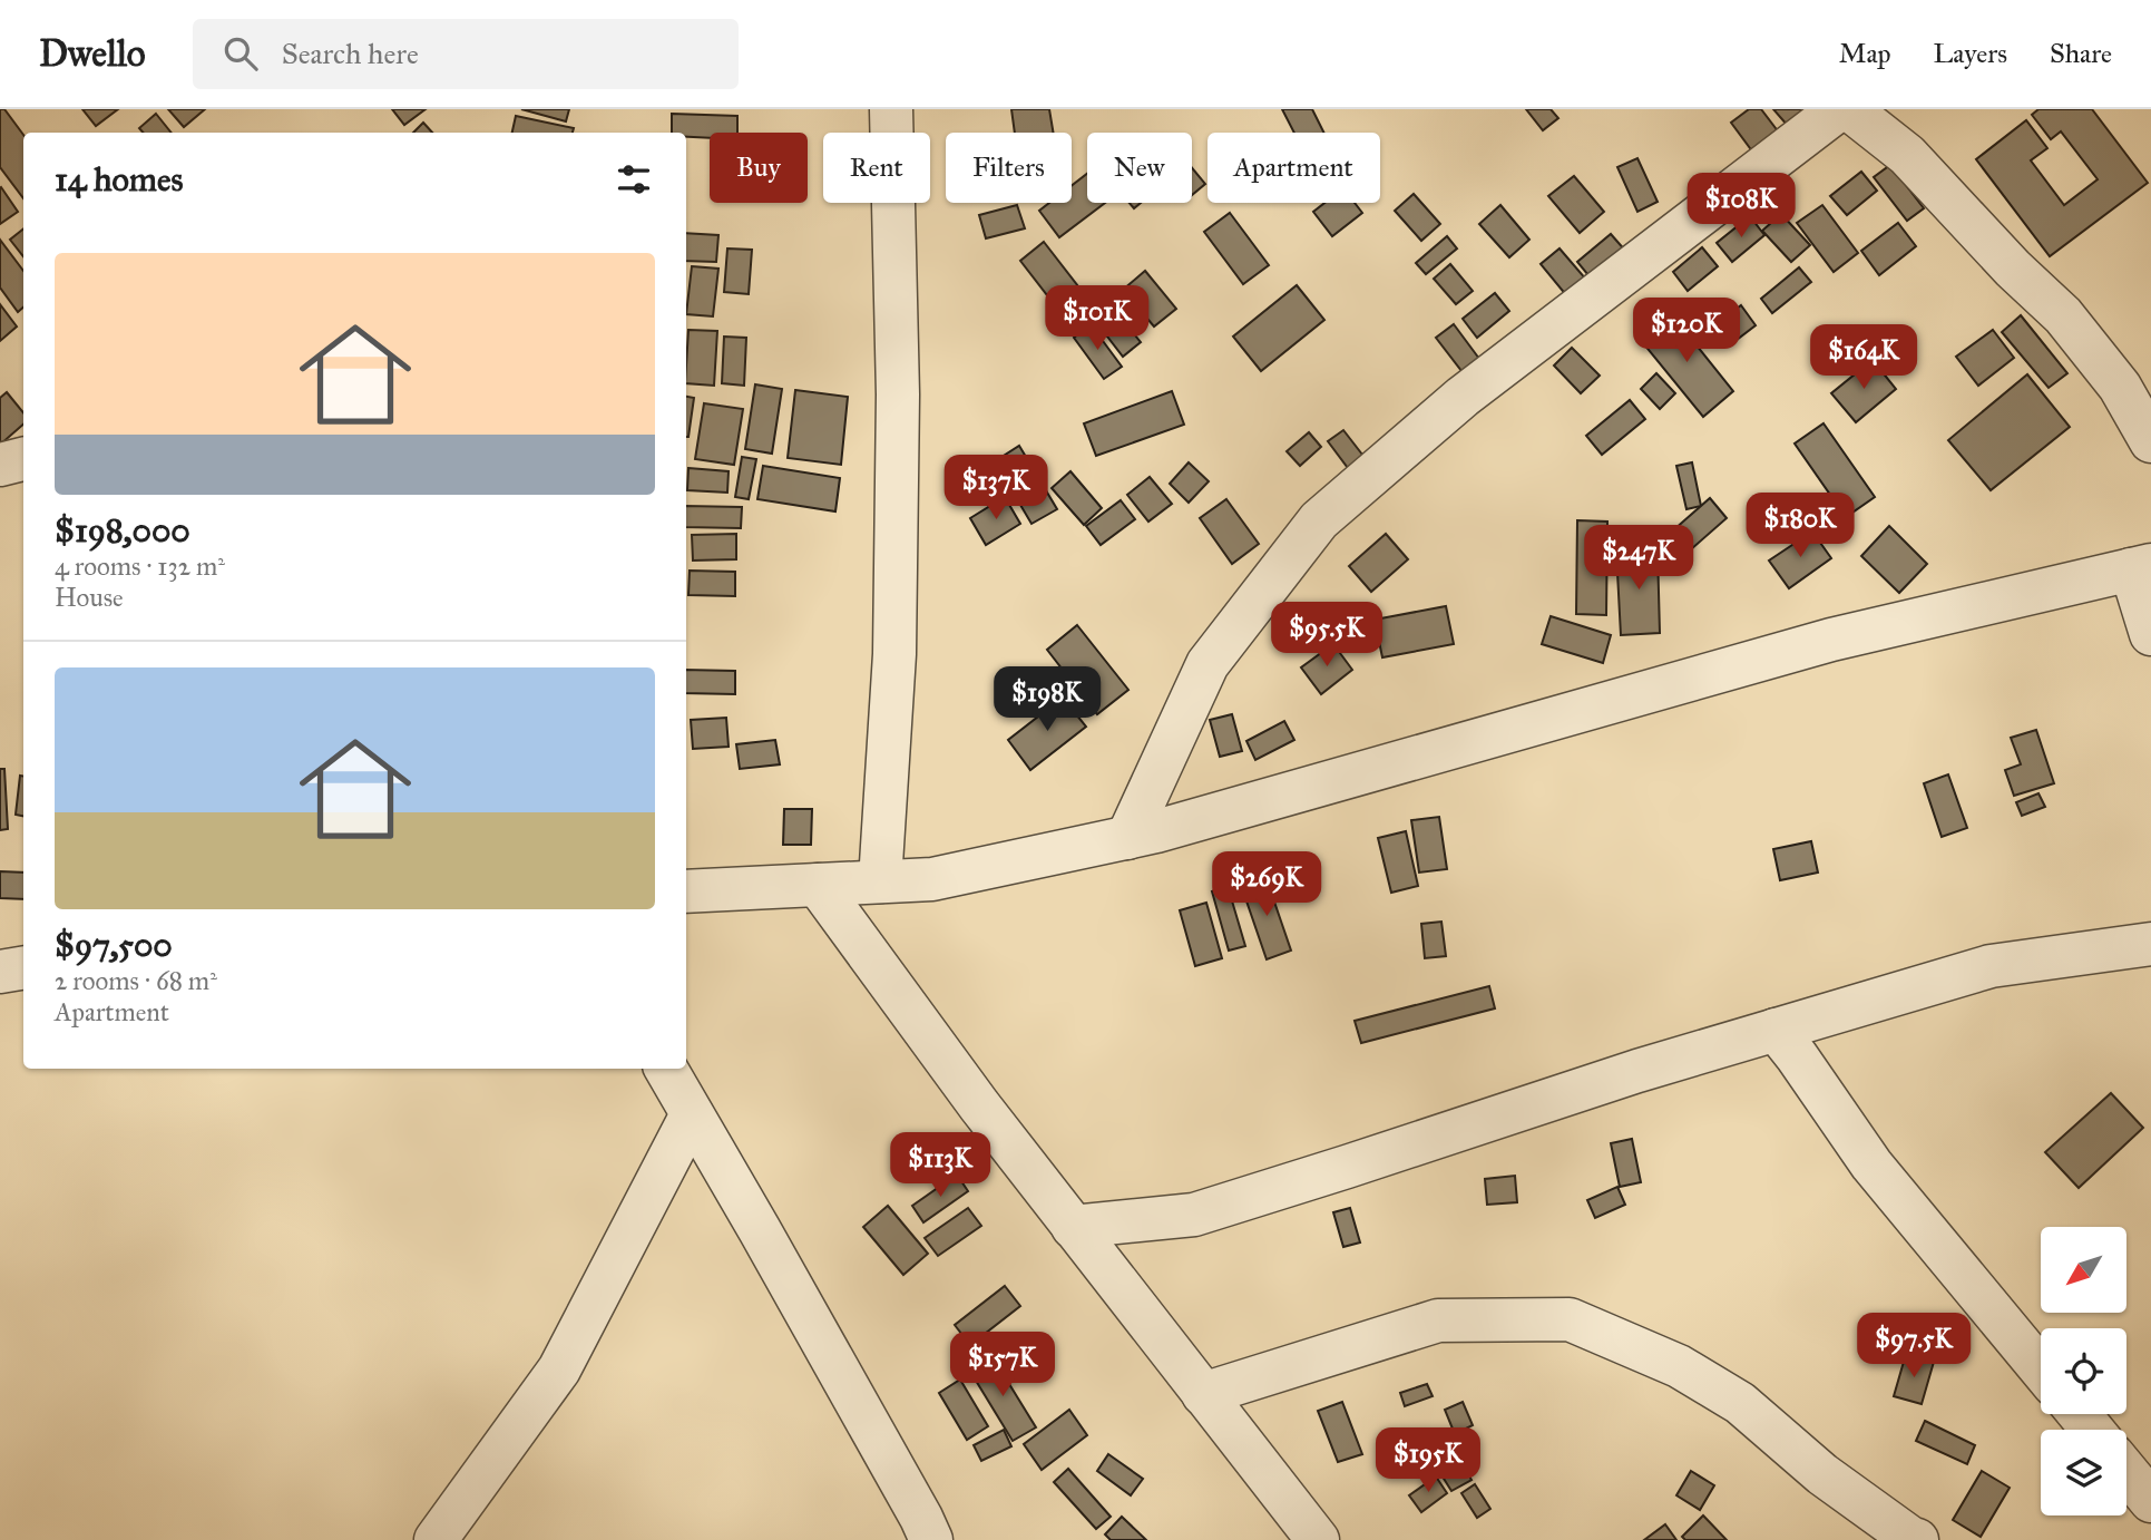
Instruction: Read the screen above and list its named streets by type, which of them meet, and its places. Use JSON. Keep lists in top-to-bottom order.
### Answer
{
  "north": "bottom left",
  "page": {
    "header": "Dwello",
    "search": "Search here",
    "nav": ["Map", "Layers", "Share"],
    "chip": [
      "Buy",
      "Rent",
      "Filters",
      "New",
      "Apartment"
    ],
    "heading": "14 homes",
    "price": [
      "$108K",
      "$101K",
      "$120K",
      "$164K",
      "$137K",
      "$180K",
      "$247K",
      "$95.5K",
      "$198K",
      "$269K",
      "$113K",
      "$97.5K",
      "$157K",
      "$195K"
    ],
    "list": [
      {
        "name": "$198,000",
        "note": "4 rooms · 132 m² · House"
      },
      {
        "name": "$97,500",
        "note": "2 rooms · 68 m² · Apartment"
      }
    ]
  }
}
